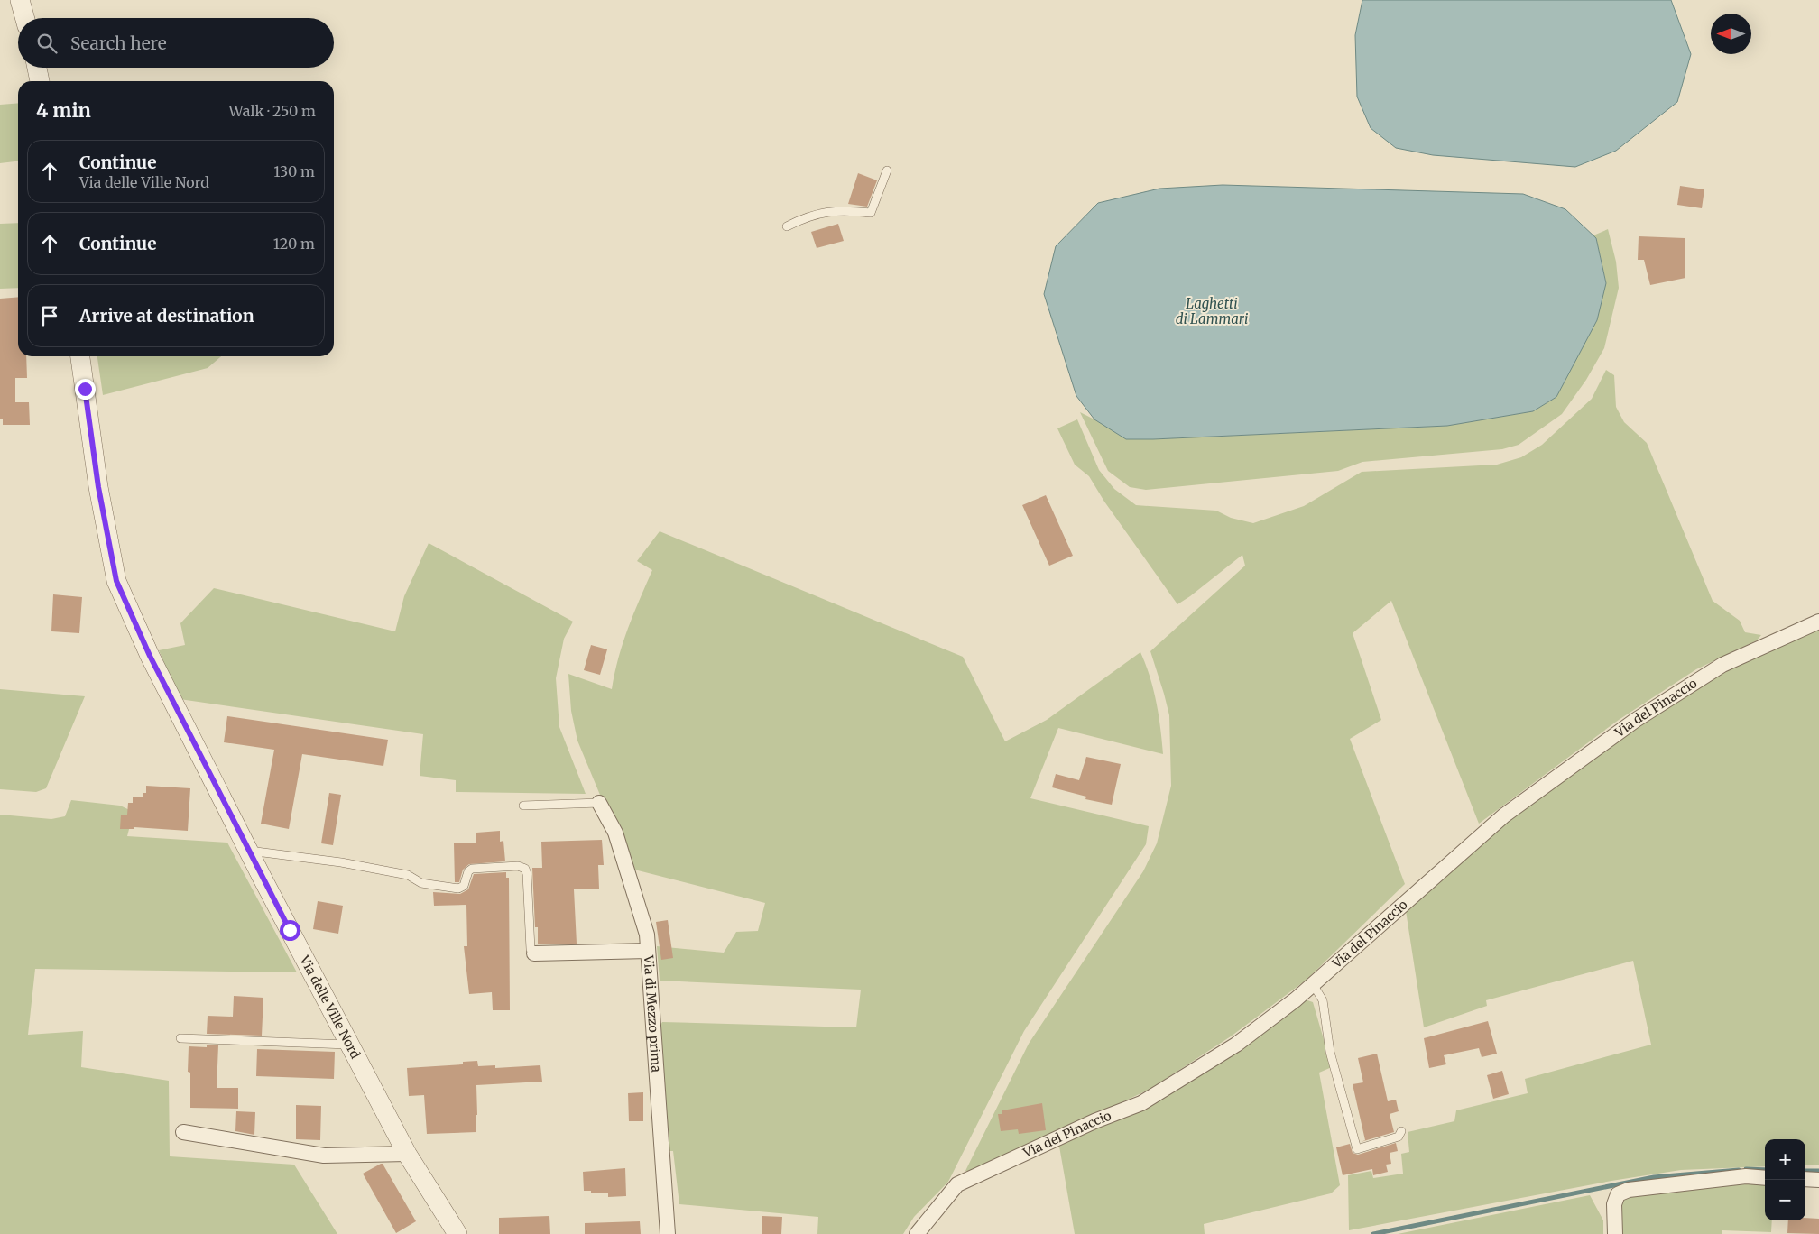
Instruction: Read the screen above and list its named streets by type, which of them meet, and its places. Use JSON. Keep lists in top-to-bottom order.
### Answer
{
  "streets": {
    "street": ["Via del Pinaccio", "Via delle Ville Nord", "Via di Mezzo prima"]
  },
  "water": ["Laghetti di Lammari"],
  "north": "left",
  "page": {
    "search": "Search here",
    "heading": ["4 min", "Walk · 250 m"],
    "list": [
      ["Continue", "Via delle Ville Nord", "130 m"],
      ["Continue", "120 m"],
      "Arrive at destination"
    ],
    "map_buttons": ["+", "−"]
  }
}
